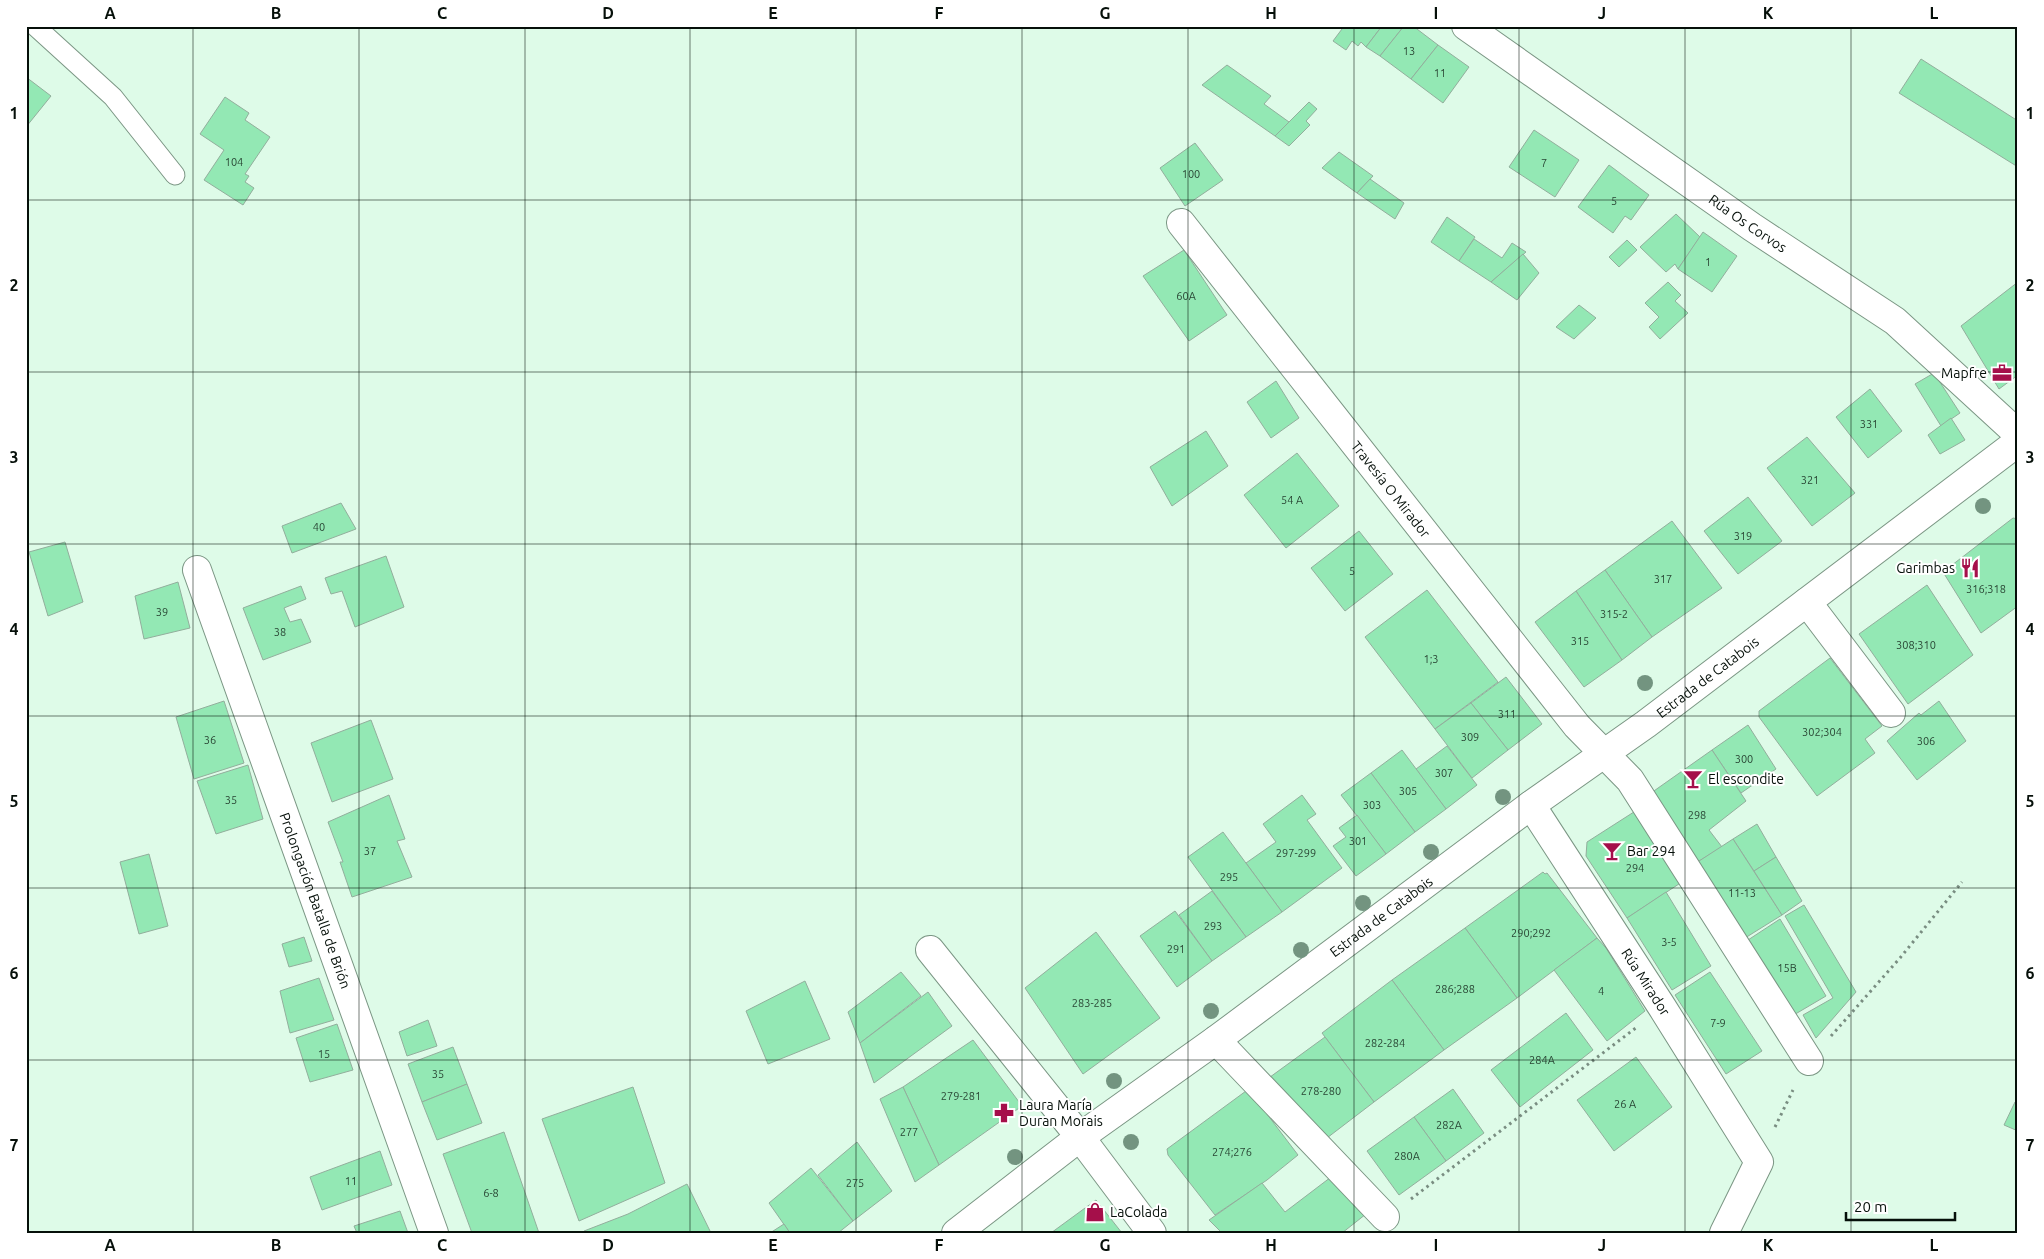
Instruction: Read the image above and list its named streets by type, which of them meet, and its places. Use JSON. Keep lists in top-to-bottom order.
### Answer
{
  "streets": {
    "street": [
      "Rúa Os Corvos",
      "Travesía O Mirador",
      "Estrada de Catabois",
      "Prolongación Batalla de Brión",
      "Rúa Mirador"
    ]
  },
  "crossings": [
    ["Rúa Os Corvos", "Estrada de Catabois"],
    ["Travesía O Mirador", "Estrada de Catabois"],
    ["Estrada de Catabois", "Rúa Mirador"]
  ],
  "places": {
    "office": ["Mapfre"],
    "restaurant": ["Garimbas"],
    "bar": ["El escondite", "Bar 294"],
    "pharmacy": ["Laura María Duran Morais"],
    "shop": ["LaColada"]
  },
  "house_numbers": [
    "13",
    "11",
    "104",
    "7",
    "100",
    "5",
    "1",
    "60A",
    "331",
    "321",
    "54 A",
    "40",
    "319",
    "5",
    "317",
    "316;318",
    "39",
    "315-2",
    "38",
    "315",
    "308;310",
    "1;3",
    "311",
    "302;304",
    "309",
    "36",
    "306",
    "300",
    "307",
    "305",
    "35",
    "303",
    "298",
    "301",
    "37",
    "297-299",
    "294",
    "295",
    "11-13",
    "293",
    "290;292",
    "3-5",
    "291",
    "15B",
    "286;288",
    "4",
    "283-285",
    "7-9",
    "282-284",
    "15",
    "284A",
    "35",
    "278-280",
    "279-281",
    "26 A",
    "282A",
    "277",
    "274;276",
    "280A",
    "11",
    "275",
    "6-8"
  ],
  "scale_bar": "20 m",
  "grid": {
    "columns": [
      "A",
      "B",
      "C",
      "D",
      "E",
      "F",
      "G",
      "H",
      "I",
      "J",
      "K",
      "L"
    ],
    "rows": [
      "1",
      "2",
      "3",
      "4",
      "5",
      "6",
      "7"
    ]
  }
}
